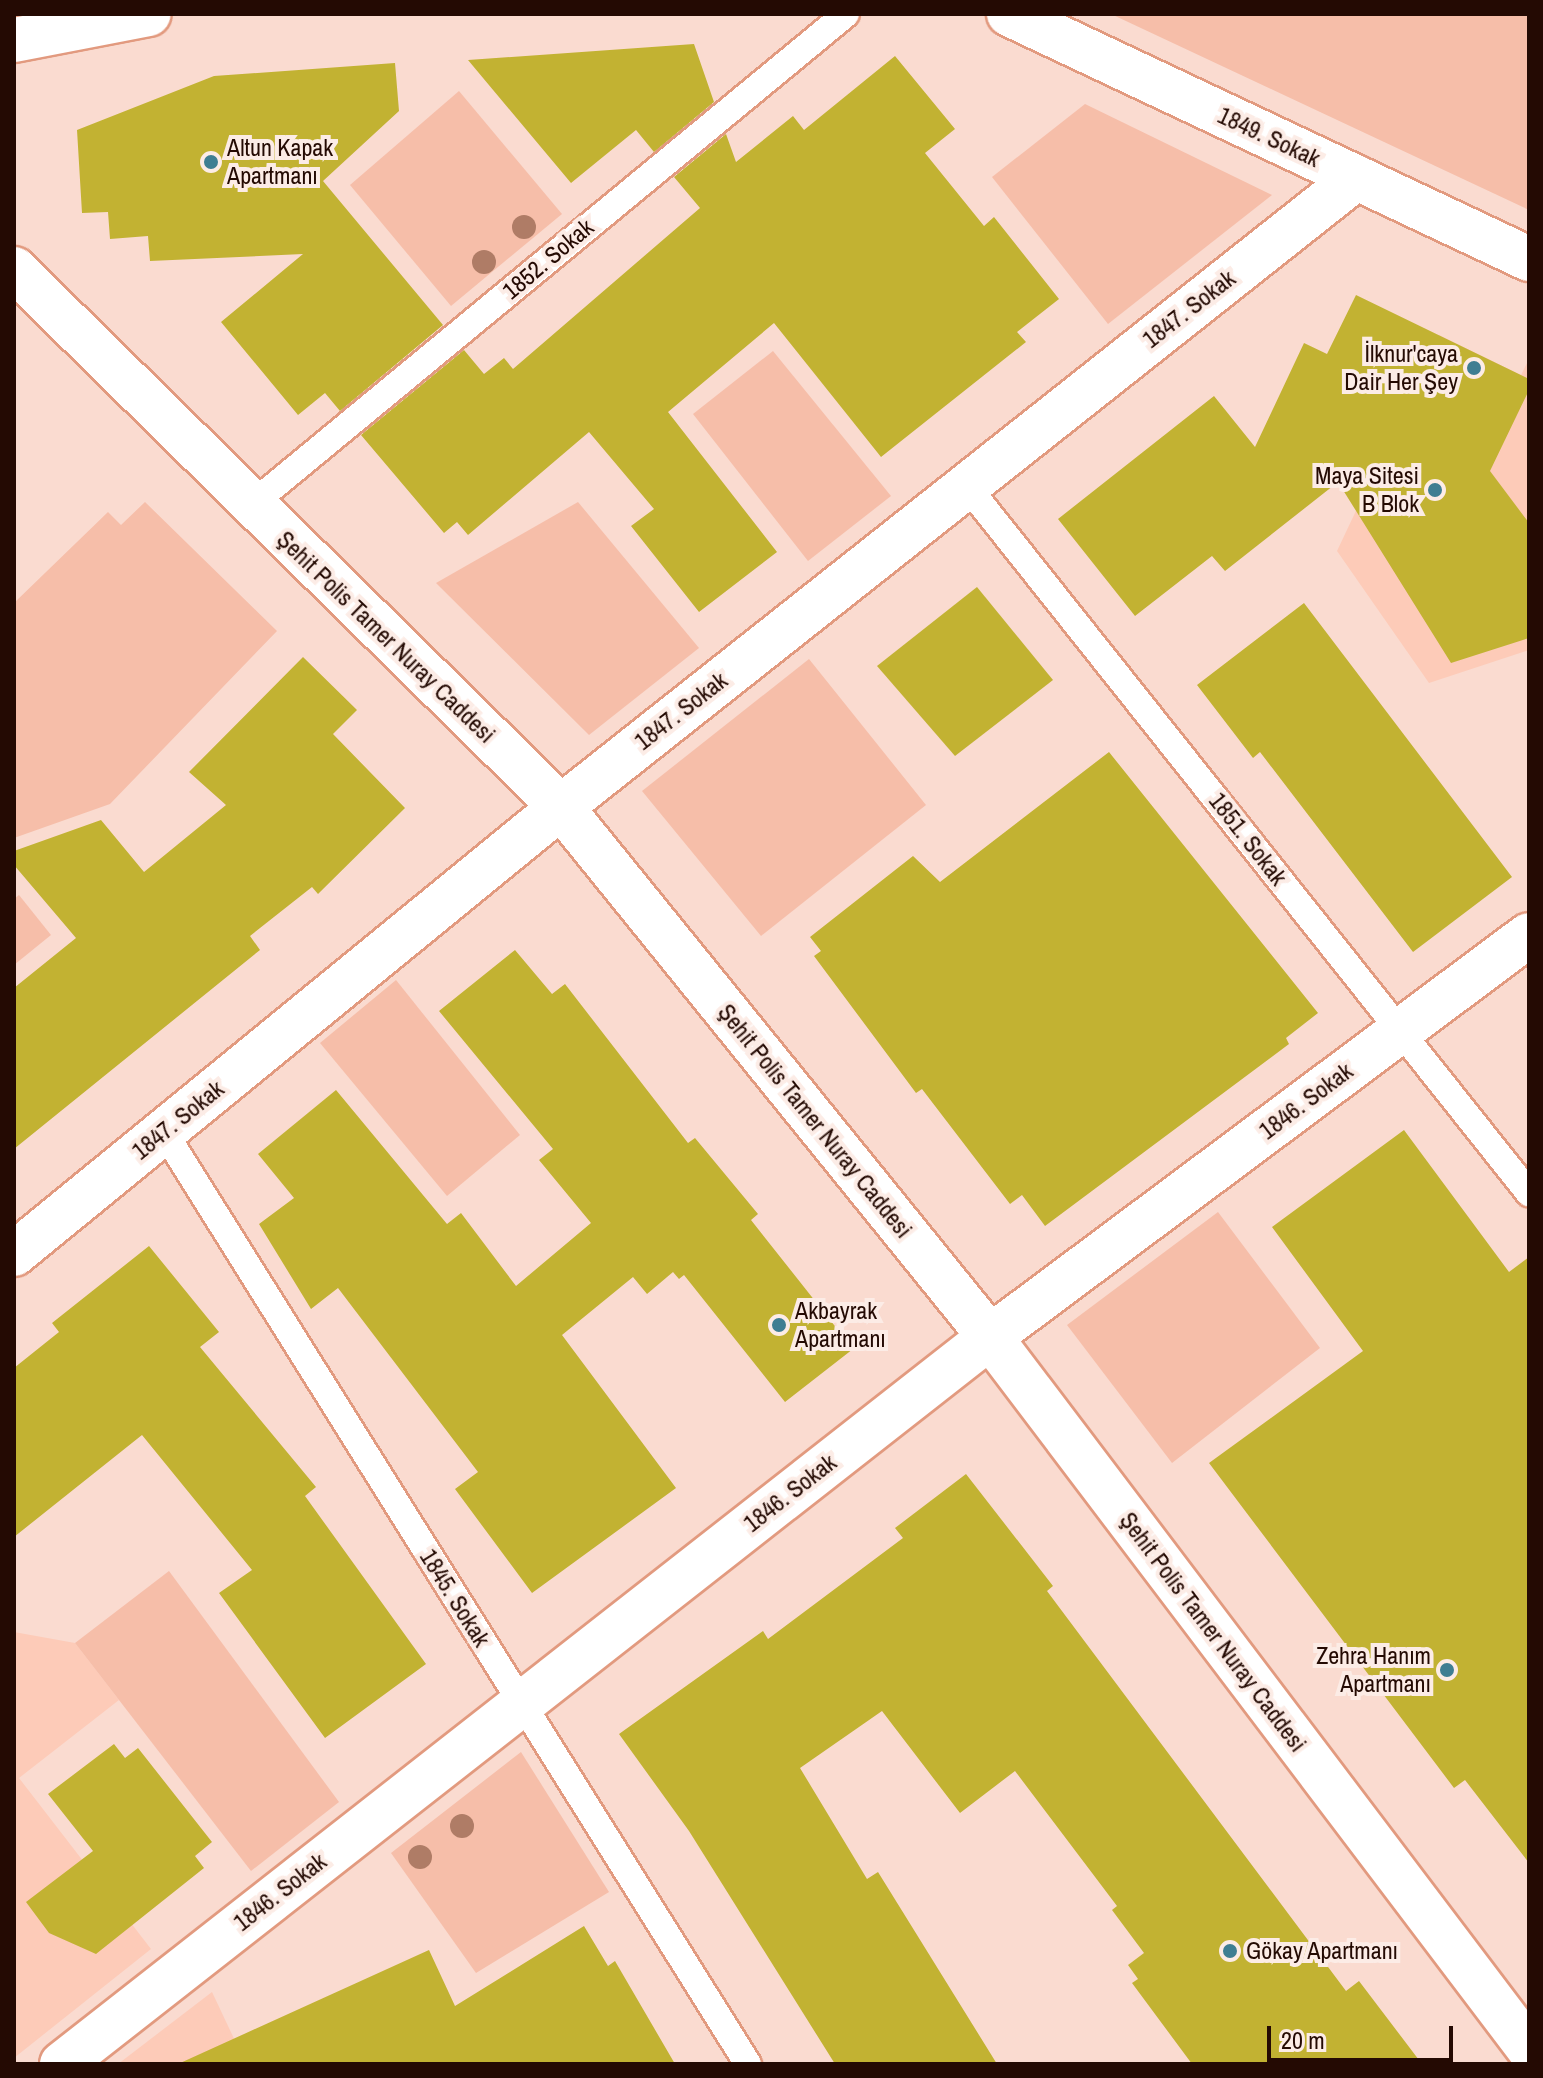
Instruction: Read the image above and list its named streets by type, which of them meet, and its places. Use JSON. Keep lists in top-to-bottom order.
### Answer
{
  "streets": {
    "street": [
      "1849. Sokak",
      "1847. Sokak",
      "Şehit Polis Tamer Nuray Caddesi",
      "1846. Sokak"
    ],
    "lane": ["1852. Sokak", "1851. Sokak", "1845. Sokak"]
  },
  "crossings": [
    ["1849. Sokak", "1847. Sokak"],
    ["1852. Sokak", "Şehit Polis Tamer Nuray Caddesi"],
    ["1847. Sokak", "Şehit Polis Tamer Nuray Caddesi"],
    ["1847. Sokak", "1851. Sokak"],
    ["1847. Sokak", "1845. Sokak"],
    ["Şehit Polis Tamer Nuray Caddesi", "1846. Sokak"],
    ["1851. Sokak", "1846. Sokak"],
    ["1846. Sokak", "1845. Sokak"]
  ],
  "places": [
    "Altun Kapak Apartmanı",
    "İlknur'caya Dair Her Şey",
    "Maya Sitesi B Blok",
    "Akbayrak Apartmanı",
    "Zehra Hanım Apartmanı",
    "Gökay Apartmanı"
  ],
  "scale_bar": "20 m"
}
